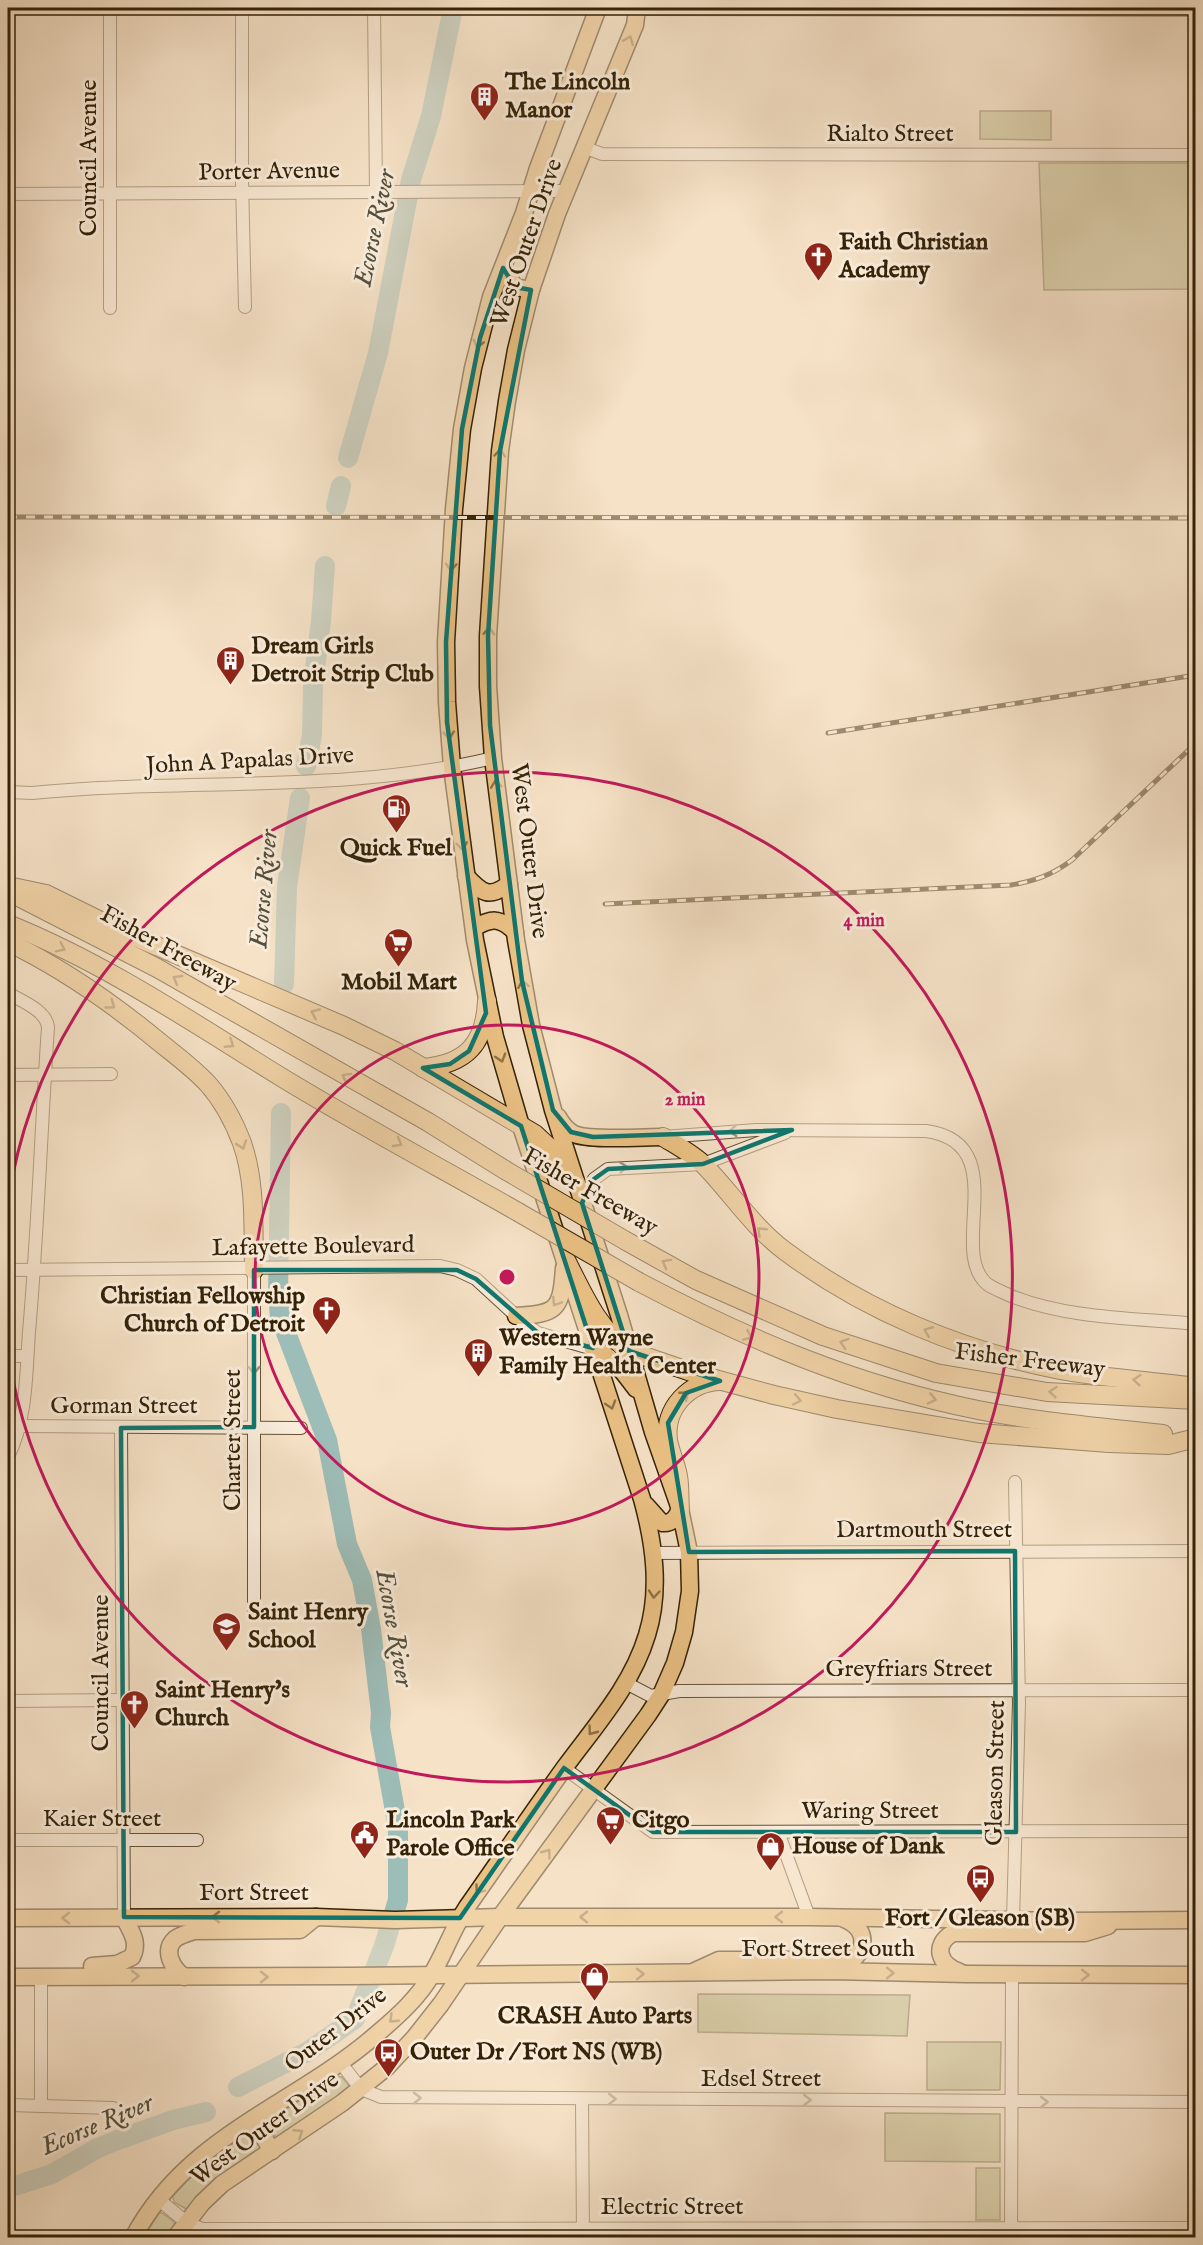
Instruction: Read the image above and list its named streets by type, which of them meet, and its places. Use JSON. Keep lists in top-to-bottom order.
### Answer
{
  "streets": {
    "highway": ["Fisher Freeway"],
    "main road": [
      "West Outer Drive",
      "Fort Street",
      "Fort Street South",
      "Outer Drive"
    ],
    "street": [
      "Rialto Street",
      "Council Avenue",
      "Porter Avenue",
      "John A Papalas Drive",
      "Lafayette Boulevard",
      "Gorman Street",
      "Charter Street",
      "Dartmouth Street",
      "Greyfriars Street",
      "Gleason Street",
      "Waring Street",
      "Kaier Street",
      "Edsel Street",
      "Electric Street"
    ]
  },
  "crossings": [
    ["Rialto Street", "West Outer Drive"],
    ["Council Avenue", "Porter Avenue"],
    ["Council Avenue", "Gorman Street"],
    ["Council Avenue", "Kaier Street"],
    ["Council Avenue", "Fort Street"],
    ["Porter Avenue", "West Outer Drive"],
    ["West Outer Drive", "John A Papalas Drive"],
    ["West Outer Drive", "Lafayette Boulevard"],
    ["West Outer Drive", "Dartmouth Street"],
    ["West Outer Drive", "Greyfriars Street"],
    ["West Outer Drive", "Waring Street"],
    ["West Outer Drive", "Fort Street"],
    ["West Outer Drive", "Fort Street South"],
    ["West Outer Drive", "Outer Drive"],
    ["West Outer Drive", "Edsel Street"],
    ["West Outer Drive", "Electric Street"],
    ["Lafayette Boulevard", "Charter Street"],
    ["Gorman Street", "Charter Street"],
    ["Dartmouth Street", "Gleason Street"],
    ["Greyfriars Street", "Gleason Street"],
    ["Greyfriars Street", "Outer Drive"],
    ["Gleason Street", "Waring Street"],
    ["Gleason Street", "Fort Street South"],
    ["Waring Street", "Outer Drive"],
    ["Fort Street", "Fort Street South"],
    ["Fort Street", "Outer Drive"],
    ["Outer Drive", "Electric Street"]
  ],
  "one_way": ["Charter Street", "Outer Drive", "Edsel Street"],
  "water": ["Ecorse River"],
  "places": {
    "building": ["The Lincoln Manor", "Dream Girls Detroit Strip Club", "Western Wayne Family Health Center"],
    "church": ["Faith Christian Academy", "Christian Fellowship Church of Detroit", "Saint Henry's Church"],
    "fuel station": ["Quick Fuel"],
    "supermarket": ["Mobil Mart", "Citgo"],
    "school or university": ["Saint Henry School"],
    "public building": ["Lincoln Park Parole Office"],
    "shop": ["House of Dank", "CRASH Auto Parts"],
    "bus stop": ["Fort / Gleason (SB)", "Outer Dr / Fort NS (WB)"]
  },
  "rings": ["4 min", "2 min"]
}
